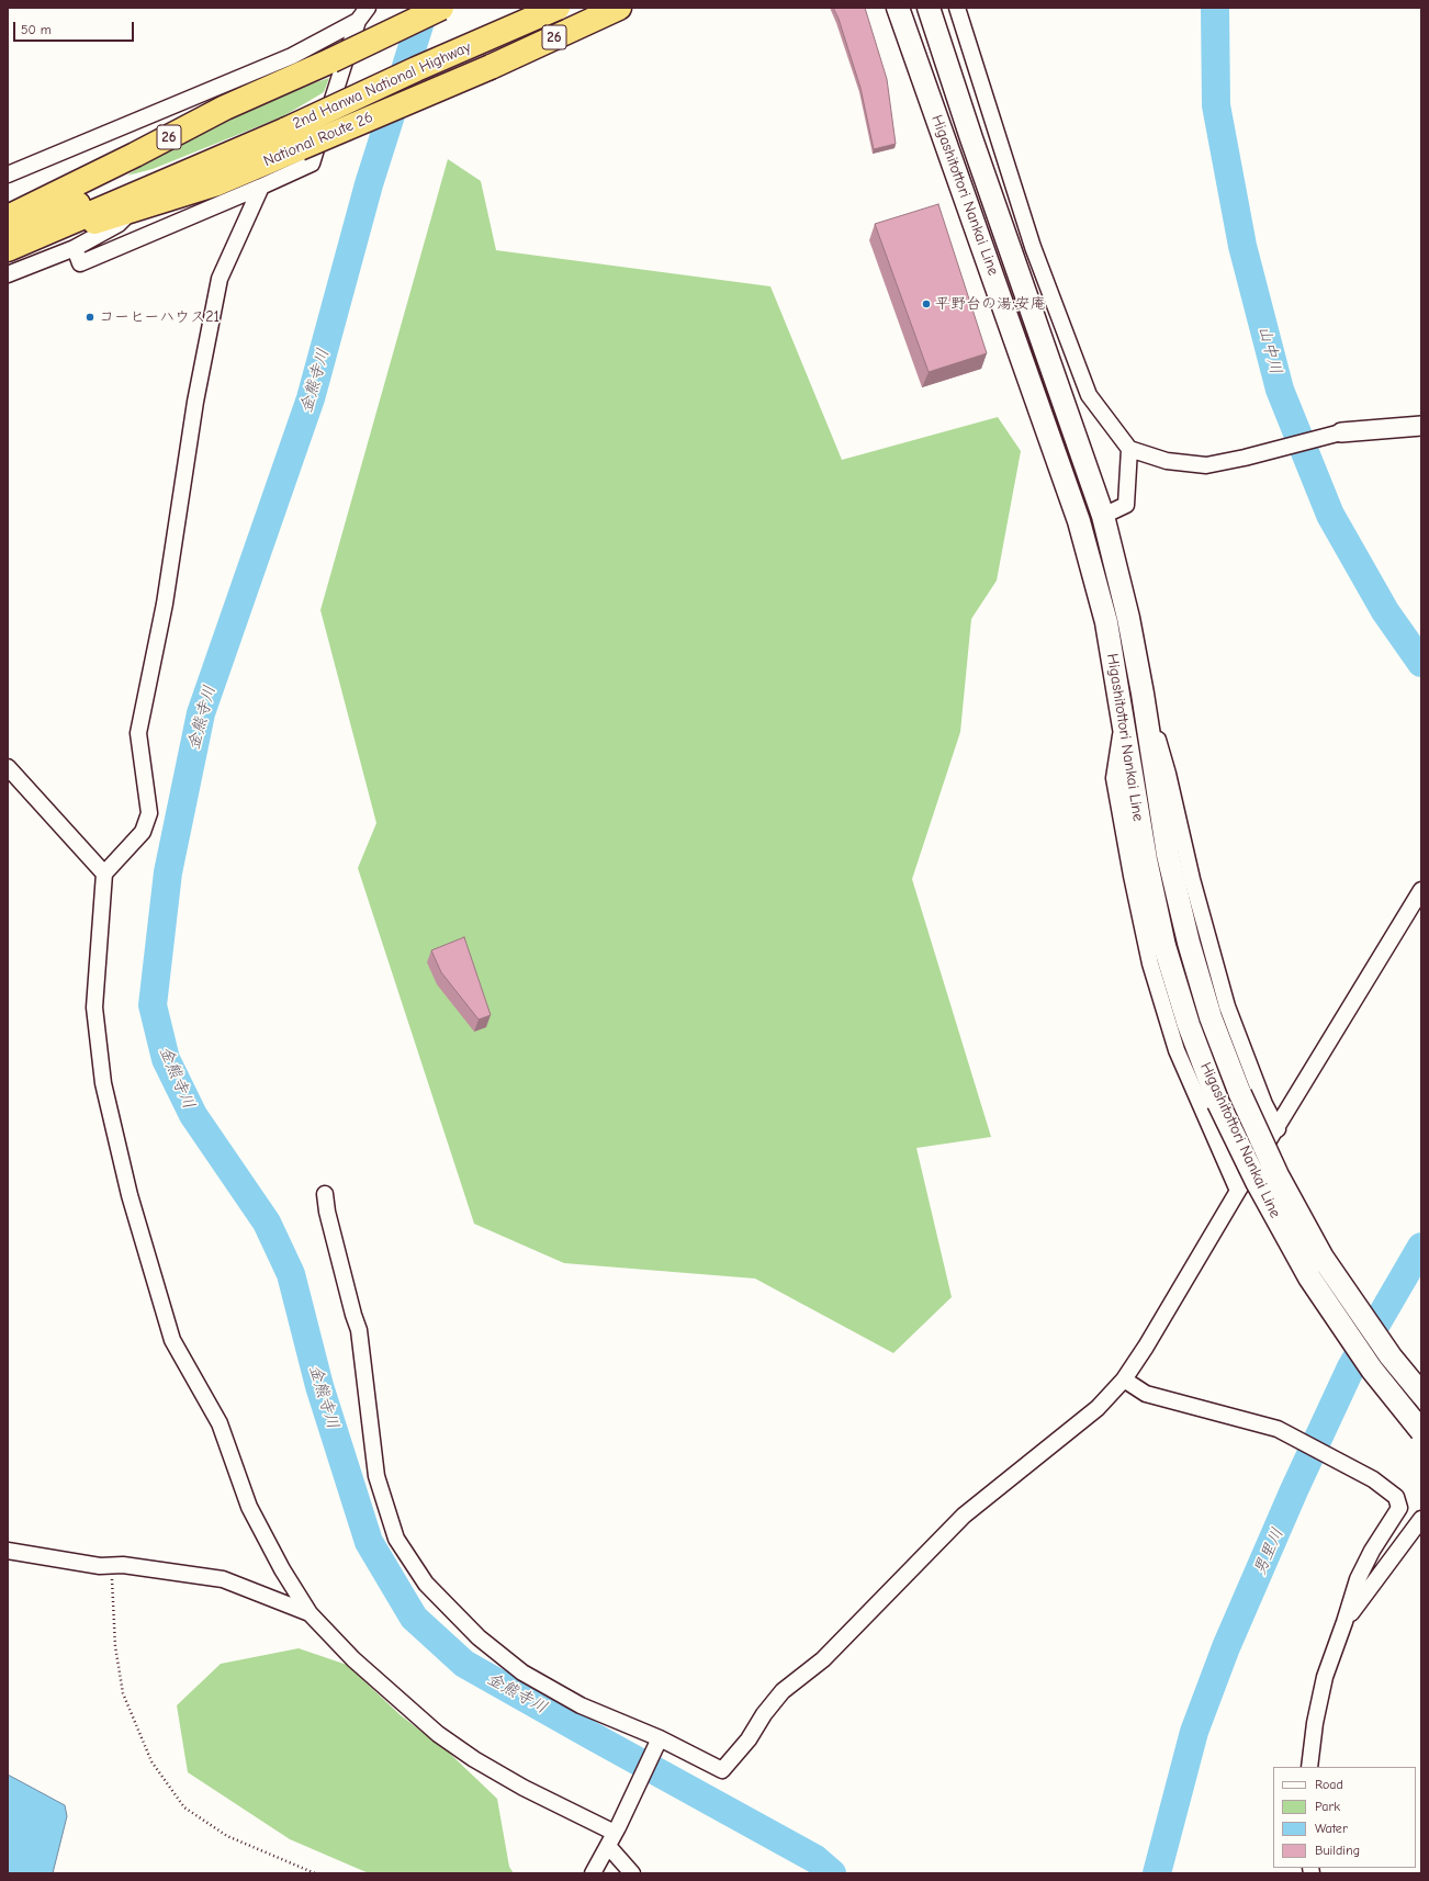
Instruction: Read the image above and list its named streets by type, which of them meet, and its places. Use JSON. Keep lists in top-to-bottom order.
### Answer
{
  "streets": {
    "highway": ["26", "2nd Hanwa National Highway", "National Route 26"],
    "main road": ["Higashitottori Nankai Line"]
  },
  "crossings": [
    ["26", "2nd Hanwa National Highway"],
    ["2nd Hanwa National Highway", "National Route 26"]
  ],
  "water": ["山中川", "金熊寺川", "男里川"],
  "places": ["平野台の湯;安庵", "コーヒーハウス21"],
  "legend": [
    "Road",
    "Park",
    "Water",
    "Building"
  ],
  "scale_bar": "50 m"
}
